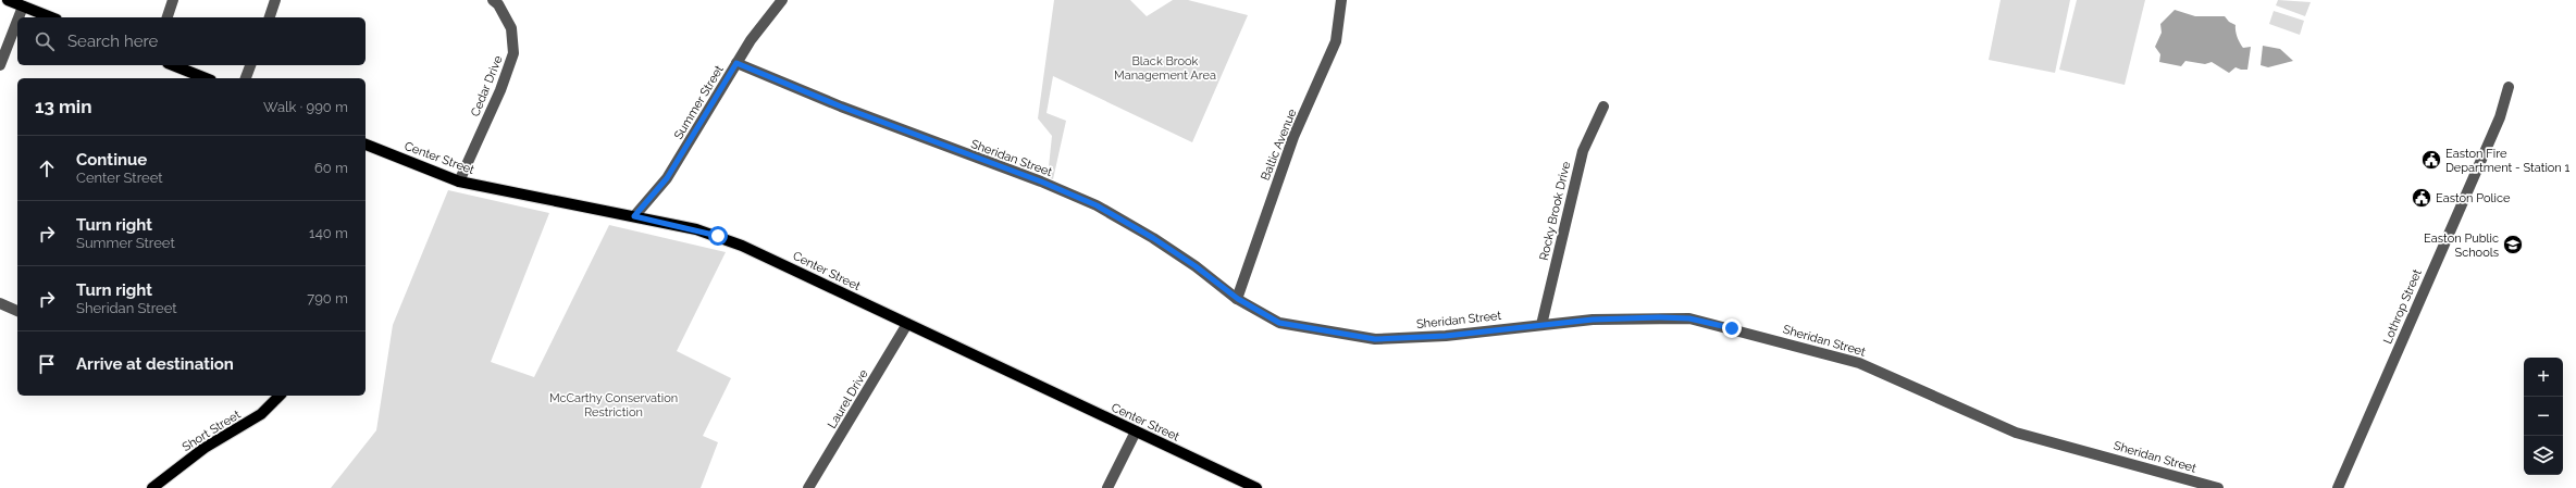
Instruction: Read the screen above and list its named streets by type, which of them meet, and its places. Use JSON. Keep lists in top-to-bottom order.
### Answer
{
  "streets": {
    "main road": ["Center Street", "Short Street"],
    "street": [
      "Cedar Drive",
      "Summer Street",
      "Baltic Avenue",
      "Sheridan Street",
      "Rocky Brook Drive",
      "Lothrop Street",
      "Laurel Drive"
    ]
  },
  "crossings": [
    ["Cedar Drive", "Center Street"],
    ["Summer Street", "Center Street"],
    ["Summer Street", "Sheridan Street"],
    ["Baltic Avenue", "Sheridan Street"],
    ["Center Street", "Laurel Drive"],
    ["Sheridan Street", "Rocky Brook Drive"]
  ],
  "parks": ["Black Brook Management Area", "McCarthy Conservation Restriction"],
  "places": {
    "public building": ["Easton Fire Department - Station 1", "Easton Police"],
    "school or university": ["Easton Public Schools"]
  },
  "page": {
    "search": "Search here",
    "heading": ["13 min", "Walk · 990 m"],
    "list": [
      ["Continue", "Center Street", "60 m"],
      ["Turn right", "Summer Street", "140 m"],
      ["Turn right", "Sheridan Street", "790 m"],
      "Arrive at destination"
    ],
    "map_buttons": ["+", "−"]
  }
}
